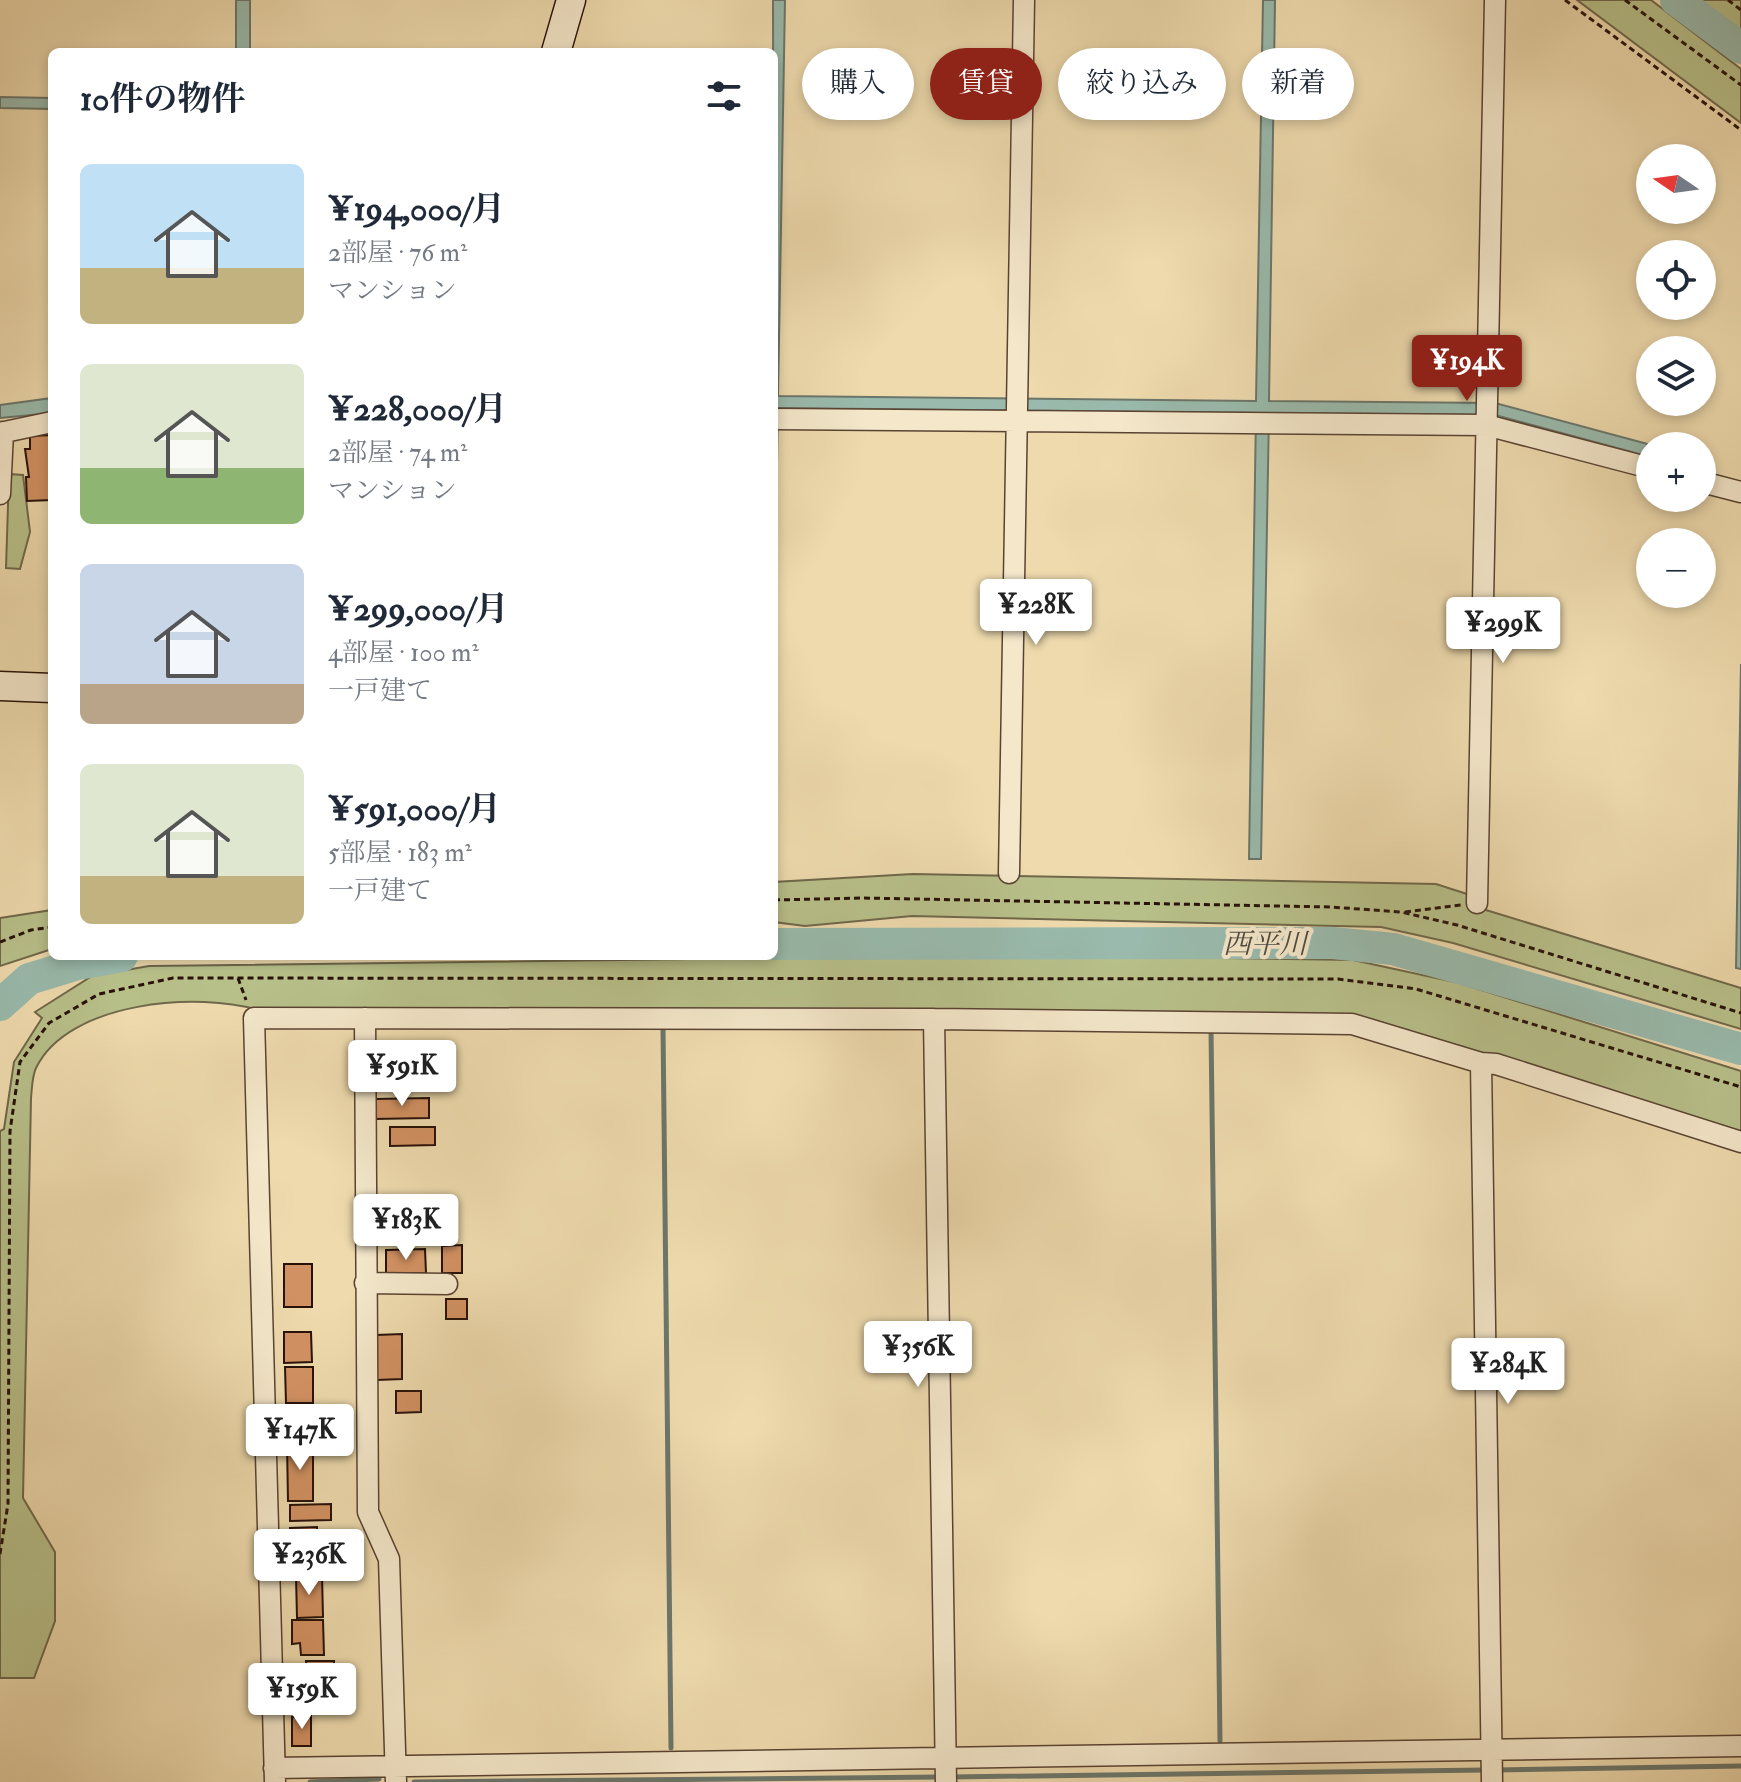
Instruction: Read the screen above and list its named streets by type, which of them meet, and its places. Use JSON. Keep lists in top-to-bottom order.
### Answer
{
  "water": ["西平川"],
  "north": "left",
  "page": {
    "chip": [
      "購入",
      "賃貸",
      "絞り込み",
      "新着"
    ],
    "heading": "10件の物件",
    "map_buttons": ["+", "−"],
    "list": [
      {
        "name": "¥194,000/月",
        "note": "2部屋 · 76 m² · マンション"
      },
      {
        "name": "¥228,000/月",
        "note": "2部屋 · 74 m² · マンション"
      },
      {
        "name": "¥299,000/月",
        "note": "4部屋 · 100 m² · 一戸建て"
      },
      {
        "name": "¥591,000/月",
        "note": "5部屋 · 183 m² · 一戸建て"
      }
    ],
    "price": [
      "¥194K",
      "¥228K",
      "¥299K",
      "¥591K",
      "¥183K",
      "¥356K",
      "¥284K",
      "¥147K",
      "¥236K",
      "¥159K"
    ]
  }
}
